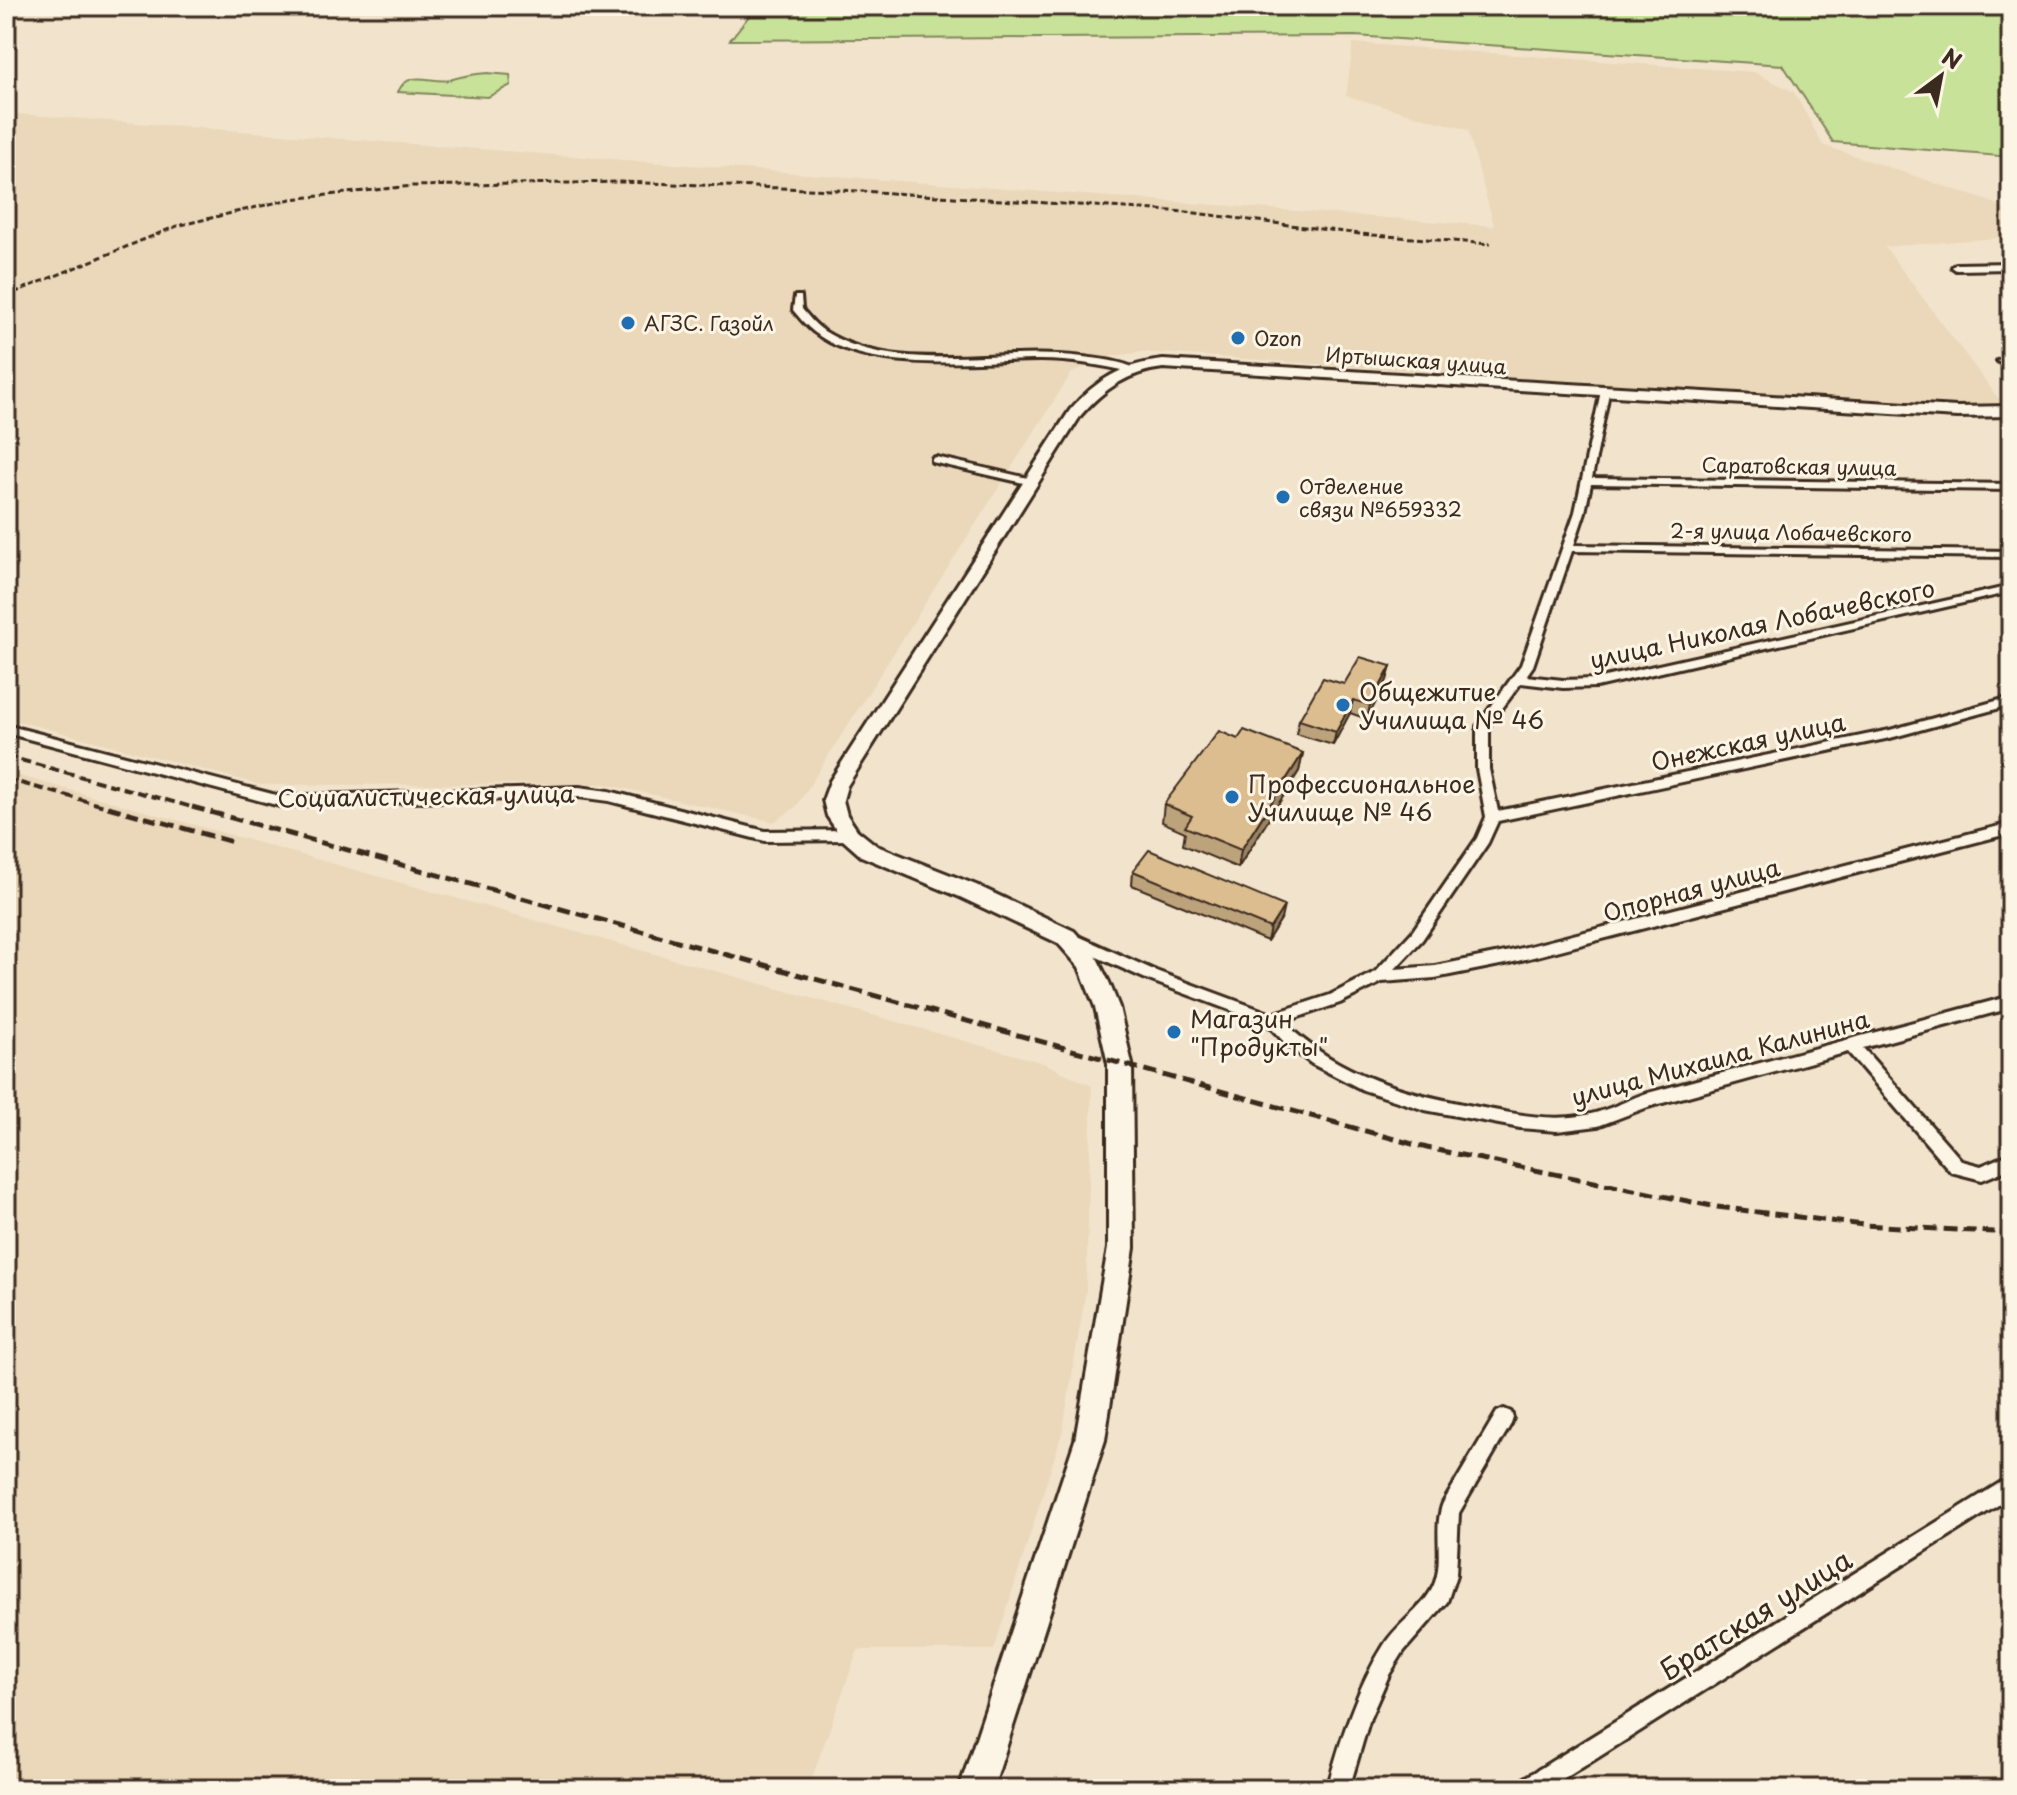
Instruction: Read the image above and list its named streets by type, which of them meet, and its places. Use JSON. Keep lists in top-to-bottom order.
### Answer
{
  "streets": {
    "main road": ["Иртышская улица"],
    "street": [
      "Саратовская улица",
      "2-я улица Лобачевского",
      "улица Николая Лобачевского",
      "Онежская улица",
      "Социалистическая улица",
      "Опорная улица",
      "улица Михаила Калинина",
      "Братская улица"
    ]
  },
  "places": [
    "АГЗС. Газойл",
    "Ozon",
    "Отделение связи №659332",
    "Общежитие Училища № 46",
    "Профессиональное Училище № 46",
    "Магазин \"Продукты\""
  ],
  "north": "top right"
}
